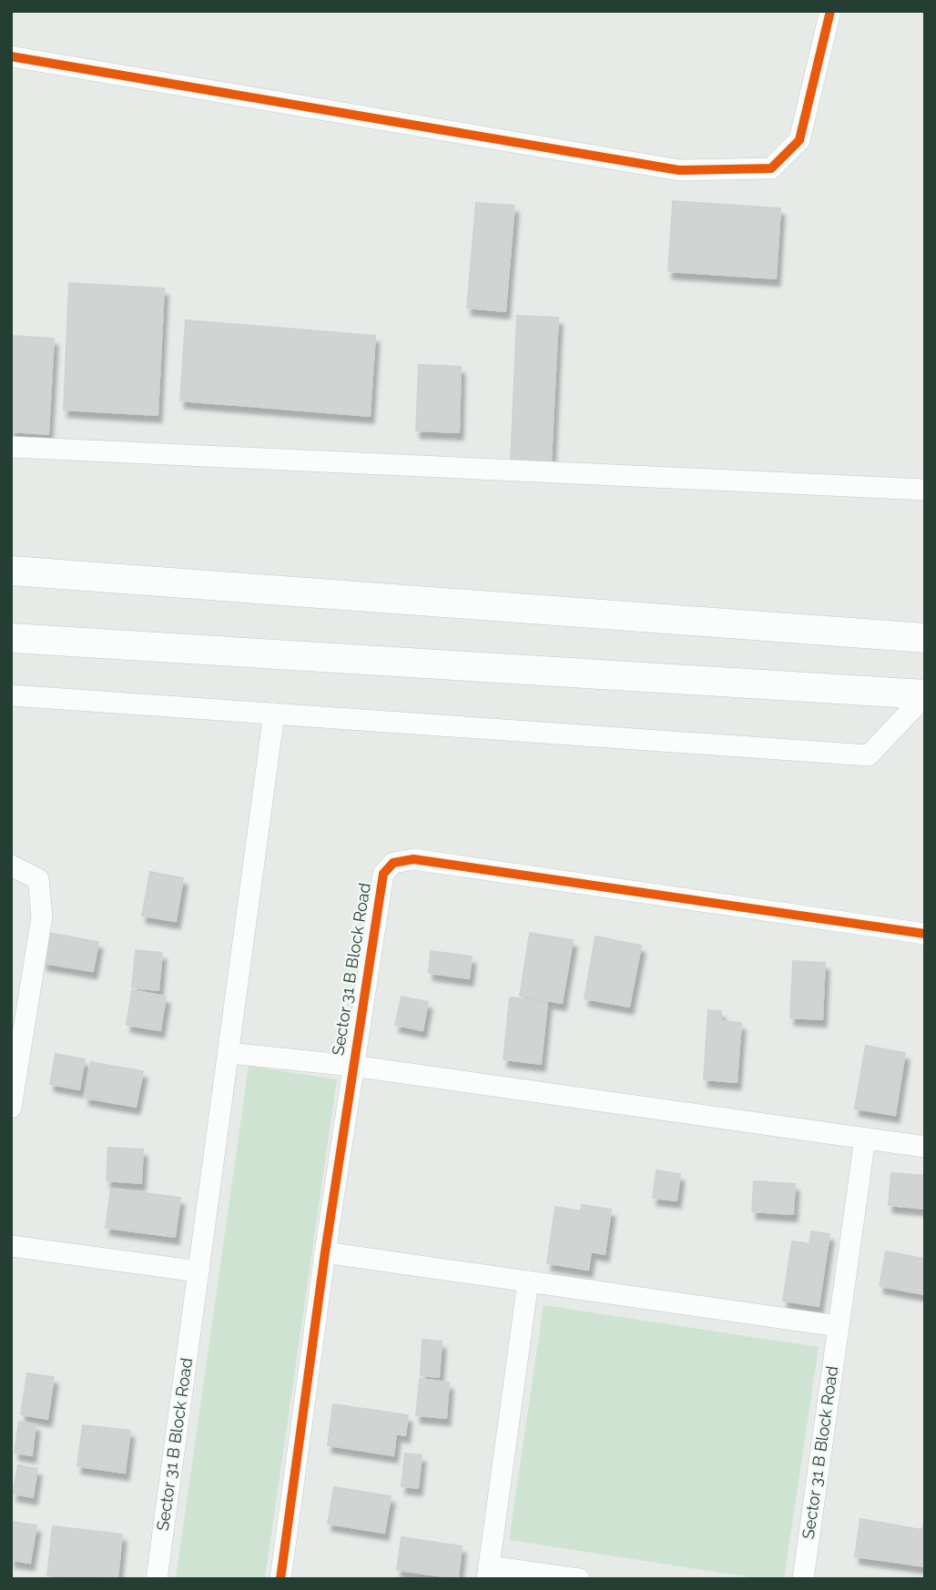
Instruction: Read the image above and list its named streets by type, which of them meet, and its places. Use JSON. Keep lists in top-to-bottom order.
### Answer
{
  "streets": {
    "street": ["Sector 31 B Block Road"]
  }
}
